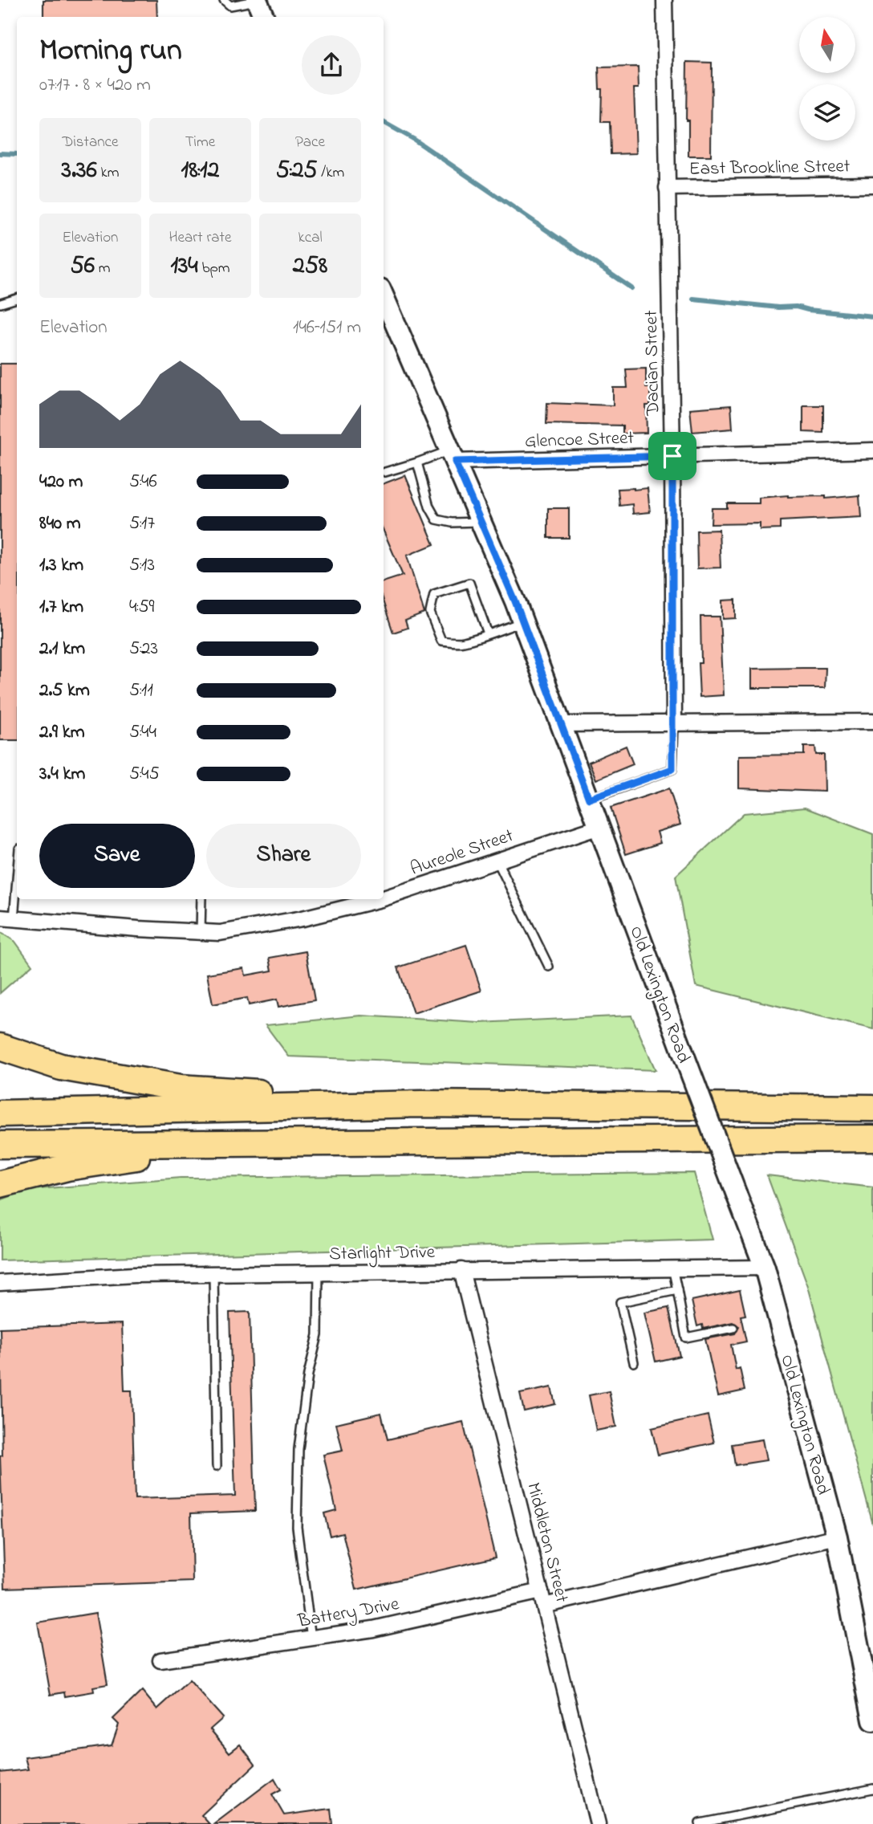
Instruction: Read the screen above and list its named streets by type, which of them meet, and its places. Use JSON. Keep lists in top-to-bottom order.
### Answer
{
  "streets": {
    "main road": ["Old Lexington Road"],
    "street": [
      "East Brookline Street",
      "Dacian Street",
      "Glencoe Street",
      "Aureole Street",
      "Starlight Drive",
      "Middleton Street",
      "Battery Drive"
    ]
  },
  "crossings": [
    ["East Brookline Street", "Dacian Street"],
    ["Dacian Street", "Glencoe Street"],
    ["Glencoe Street", "Old Lexington Road"],
    ["Aureole Street", "Old Lexington Road"],
    ["Old Lexington Road", "Starlight Drive"],
    ["Starlight Drive", "Middleton Street"],
    ["Middleton Street", "Battery Drive"]
  ],
  "north": "top",
  "page": {
    "heading": ["Morning run", "07:17 · 8 × 420 m"],
    "stats": [
      ["Distance", "3.36 km"],
      ["Time", "18:12"],
      ["Pace", "5:25 /km"],
      ["Elevation", "56 m"],
      ["Heart rate", "134 bpm"],
      ["kcal", "258"]
    ],
    "chart": ["Elevation", "146–151 m"],
    "list": [
      {
        "name": "420 m",
        "note": "5:46"
      },
      {
        "name": "840 m",
        "note": "5:17"
      },
      {
        "name": "1.3 km",
        "note": "5:13"
      },
      {
        "name": "1.7 km",
        "note": "4:59"
      },
      {
        "name": "2.1 km",
        "note": "5:23"
      },
      {
        "name": "2.5 km",
        "note": "5:11"
      },
      {
        "name": "2.9 km",
        "note": "5:44"
      },
      {
        "name": "3.4 km",
        "note": "5:45"
      }
    ],
    "buttons": ["Save", "Share"]
  }
}
